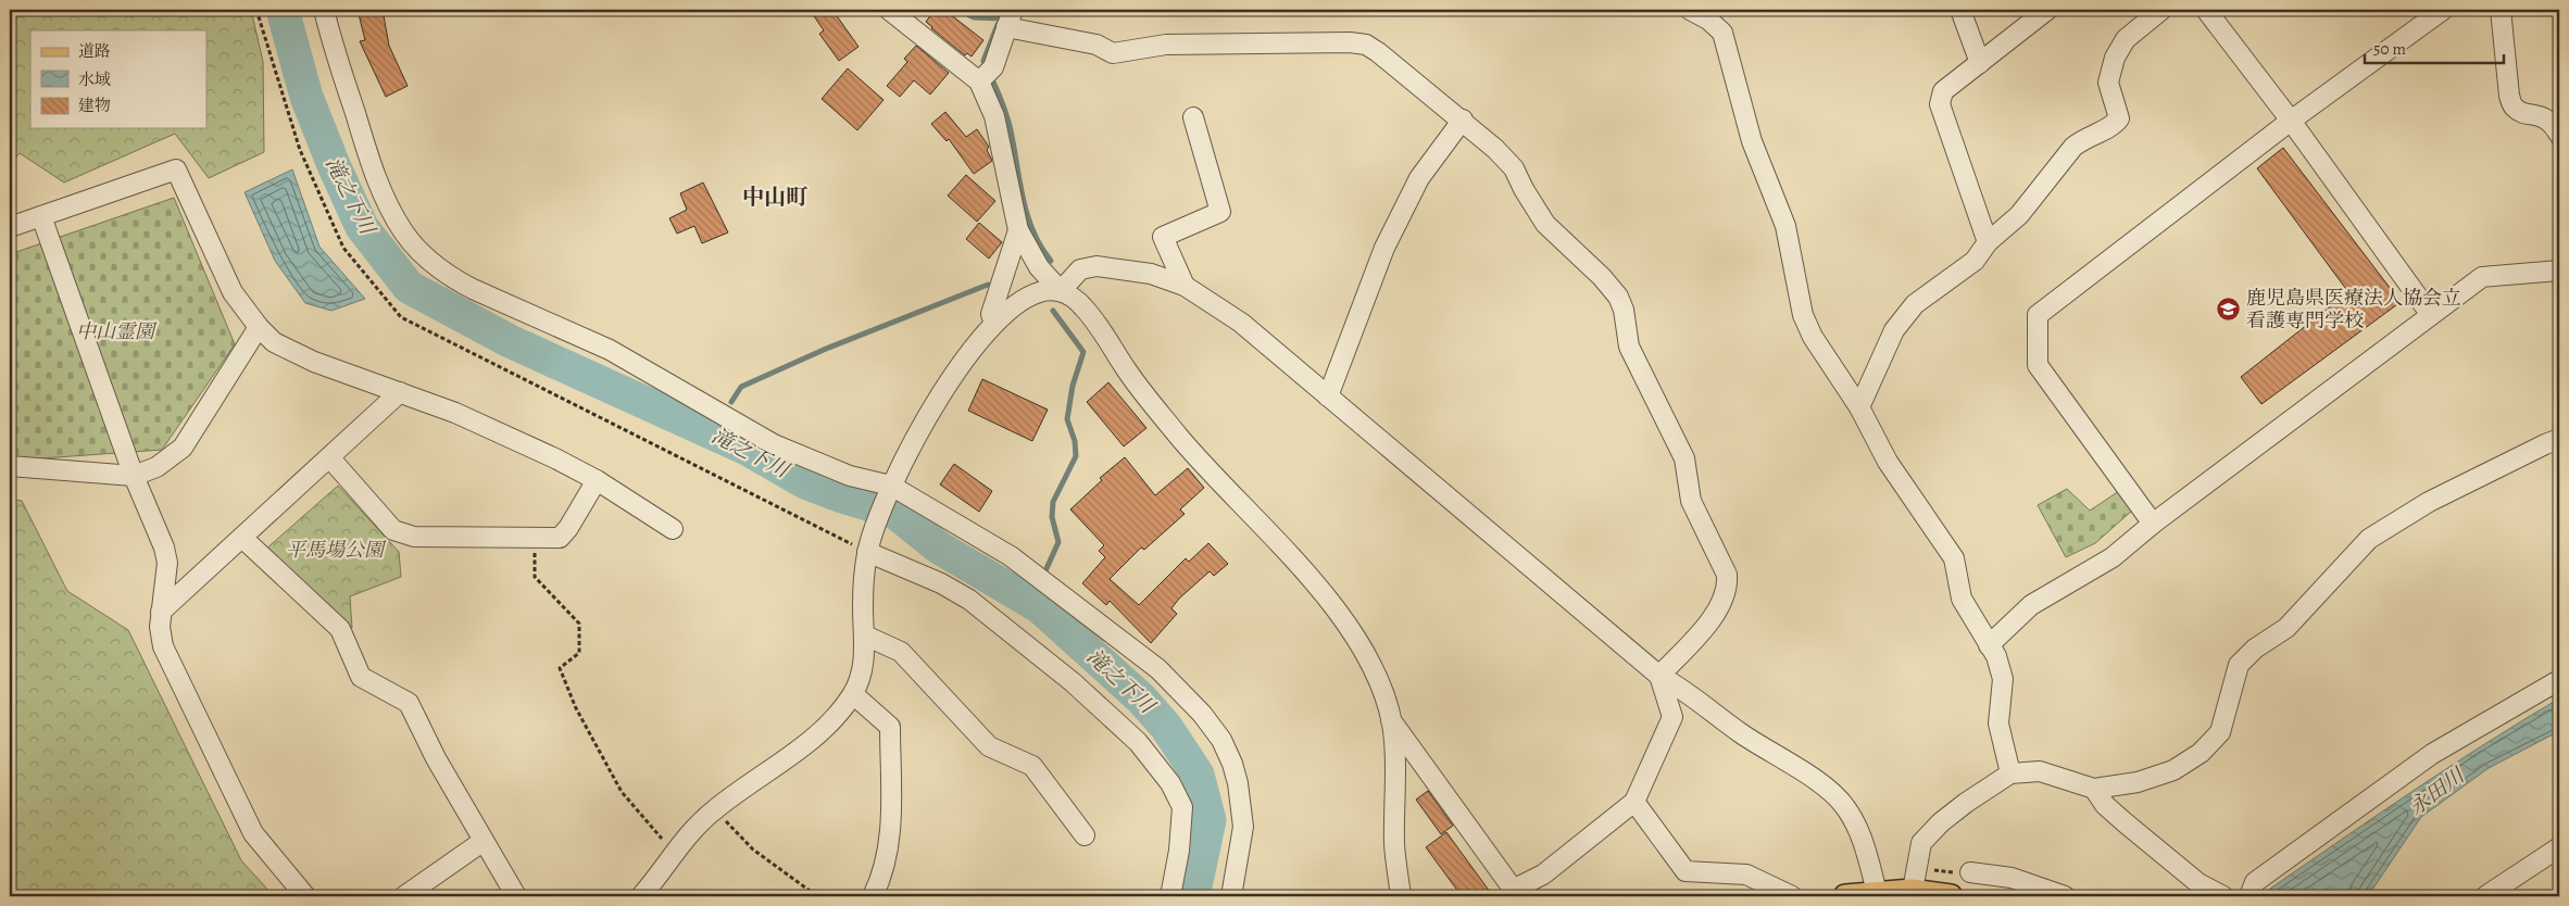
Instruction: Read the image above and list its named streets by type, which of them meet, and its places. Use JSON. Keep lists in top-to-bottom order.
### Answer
{
  "districts": ["中山町"],
  "water": ["滝之下川", "永田川"],
  "parks": ["中山霊園", "平馬場公園"],
  "places": {
    "school or university": ["鹿児島県医療法人協会立 看護専門学校"]
  },
  "legend": ["道路", "水域", "建物"],
  "scale_bar": "50 m"
}
